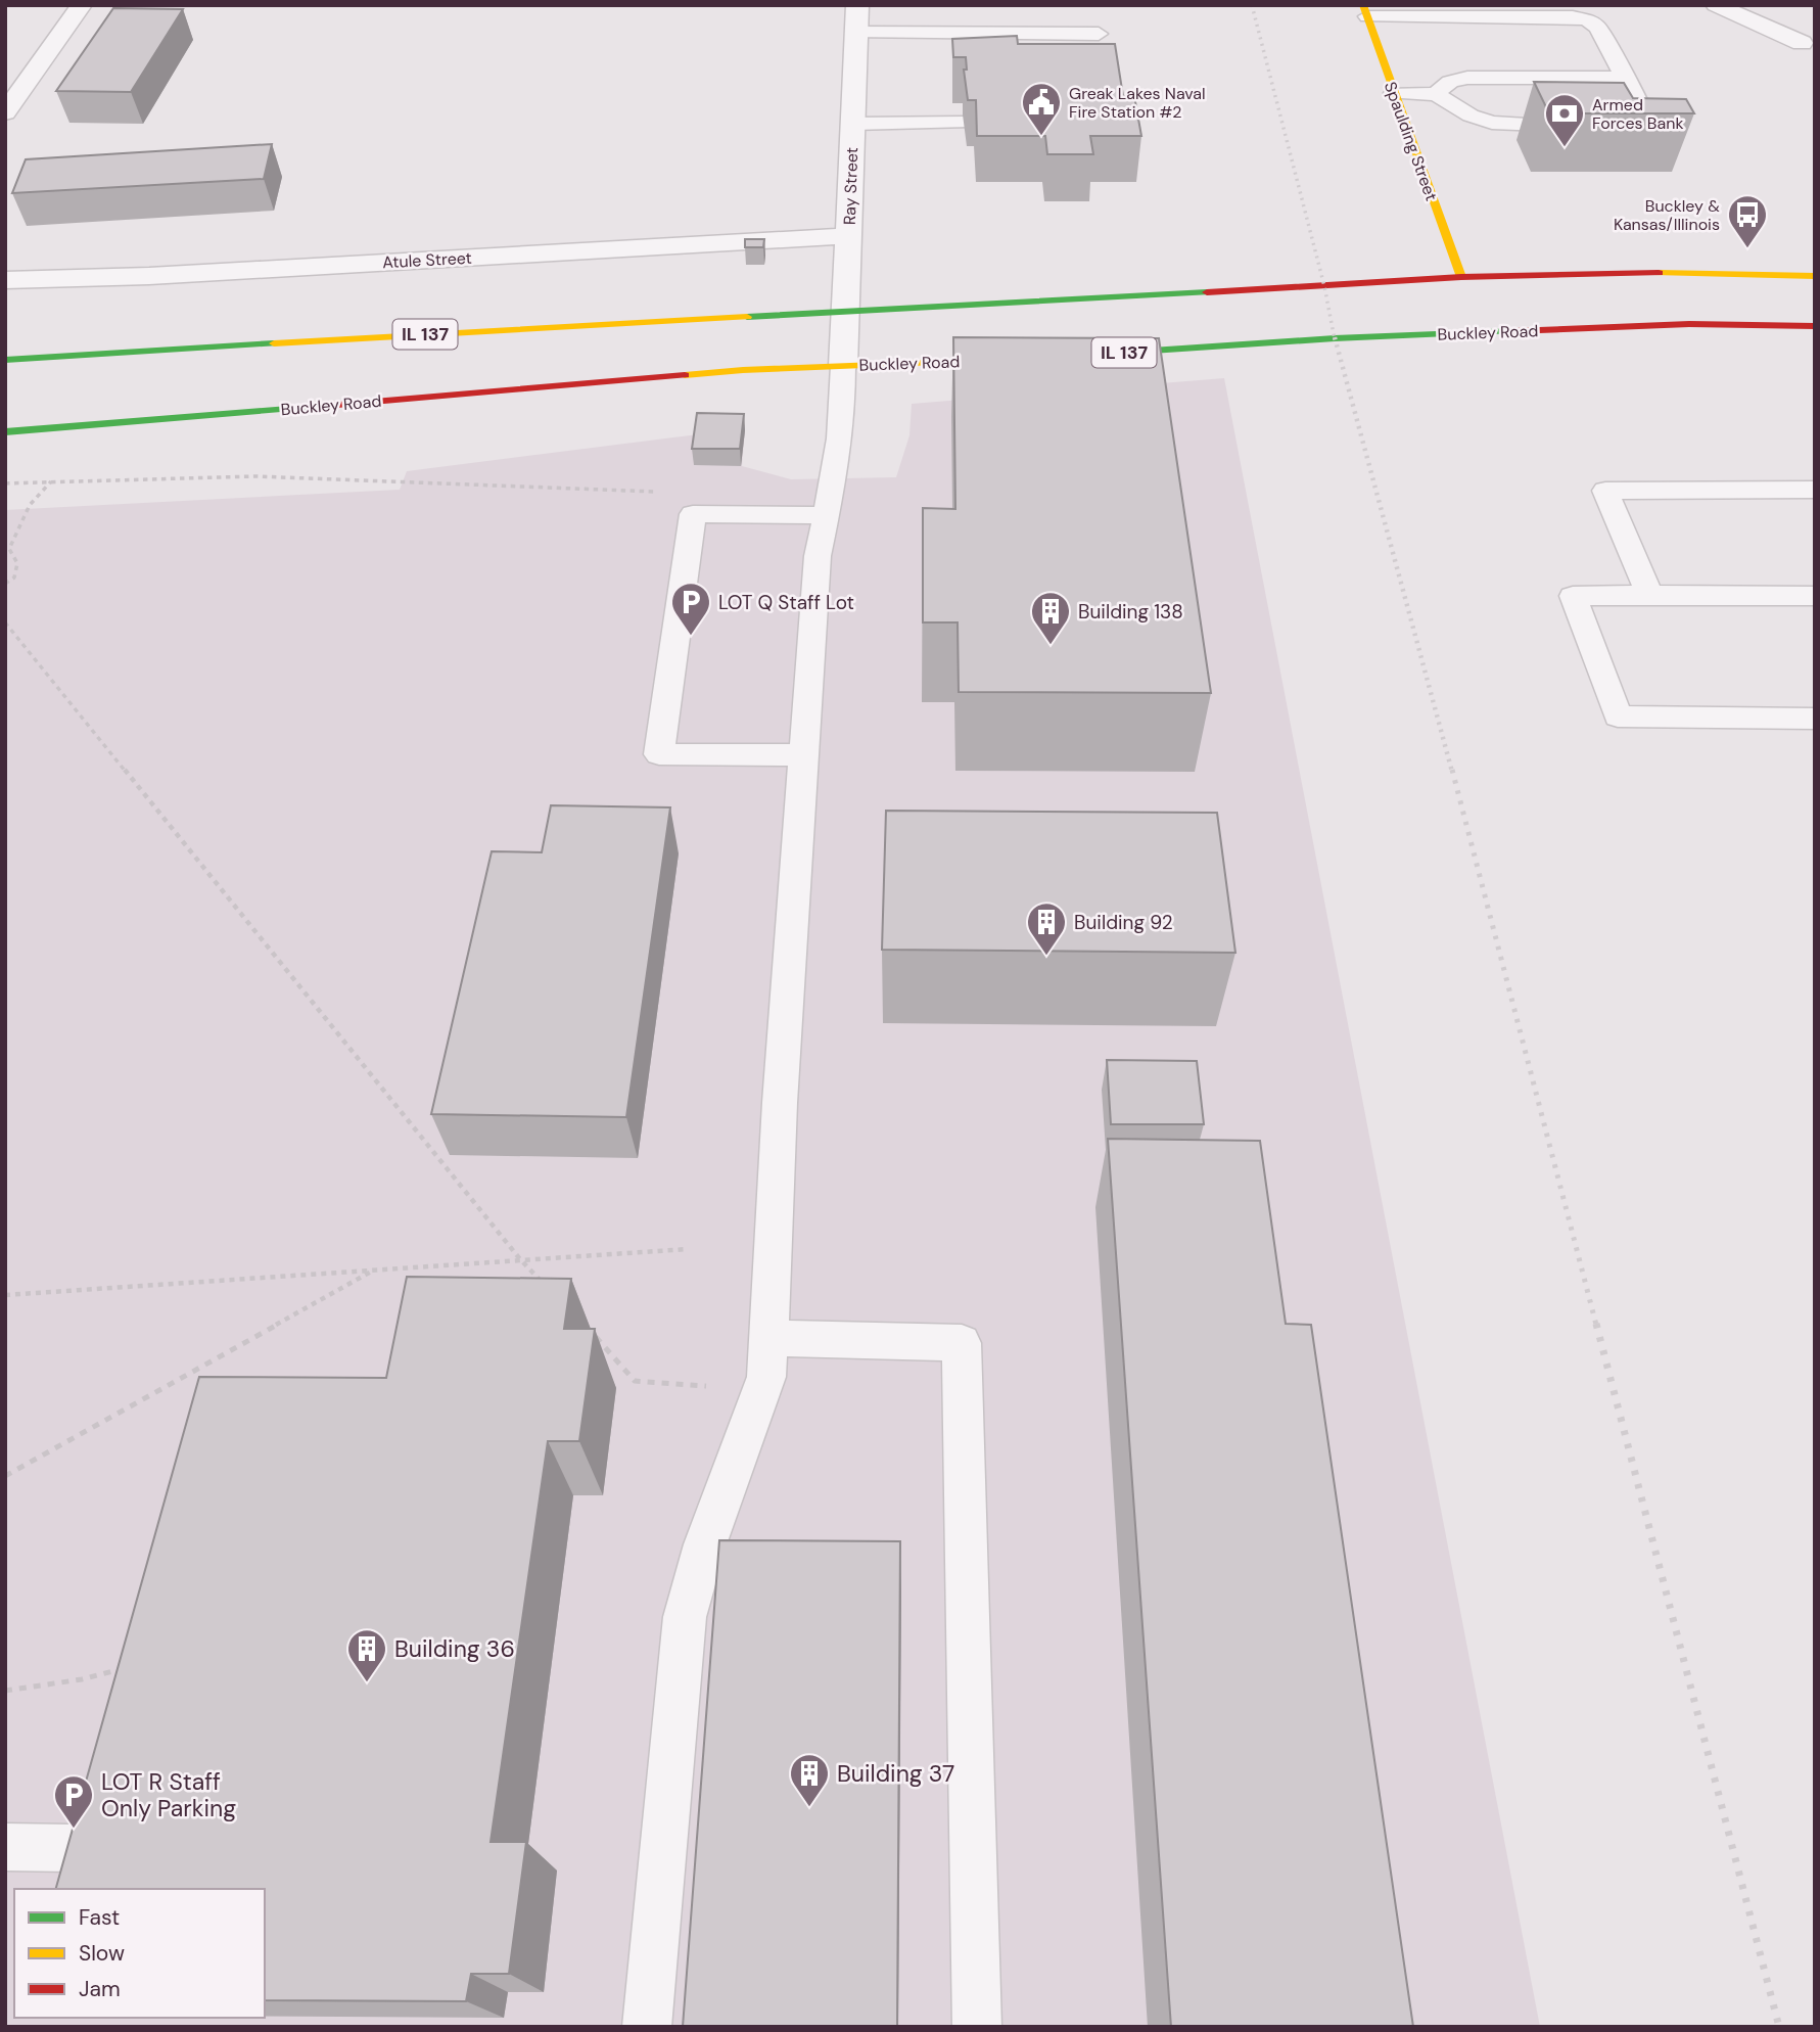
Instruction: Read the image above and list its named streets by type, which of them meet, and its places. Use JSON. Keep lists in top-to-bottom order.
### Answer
{
  "streets": {
    "main road": ["Spaulding Street", "Buckley Road", "IL 137"],
    "street": ["Ray Street", "Atule Street"]
  },
  "crossings": [
    ["Spaulding Street", "IL 137"],
    ["Ray Street", "Atule Street"],
    ["Ray Street", "Buckley Road"],
    ["Ray Street", "IL 137"]
  ],
  "places": {
    "public building": ["Greak Lakes Naval Fire Station #2"],
    "bank": ["Armed Forces Bank"],
    "bus stop": ["Buckley & Kansas/Illinois"],
    "parking": ["LOT Q Staff Lot", "LOT R Staff Only Parking"],
    "building": [
      "Building 138",
      "Building 92",
      "Building 36",
      "Building 37"
    ]
  },
  "legend": ["Fast", "Slow", "Jam"]
}
